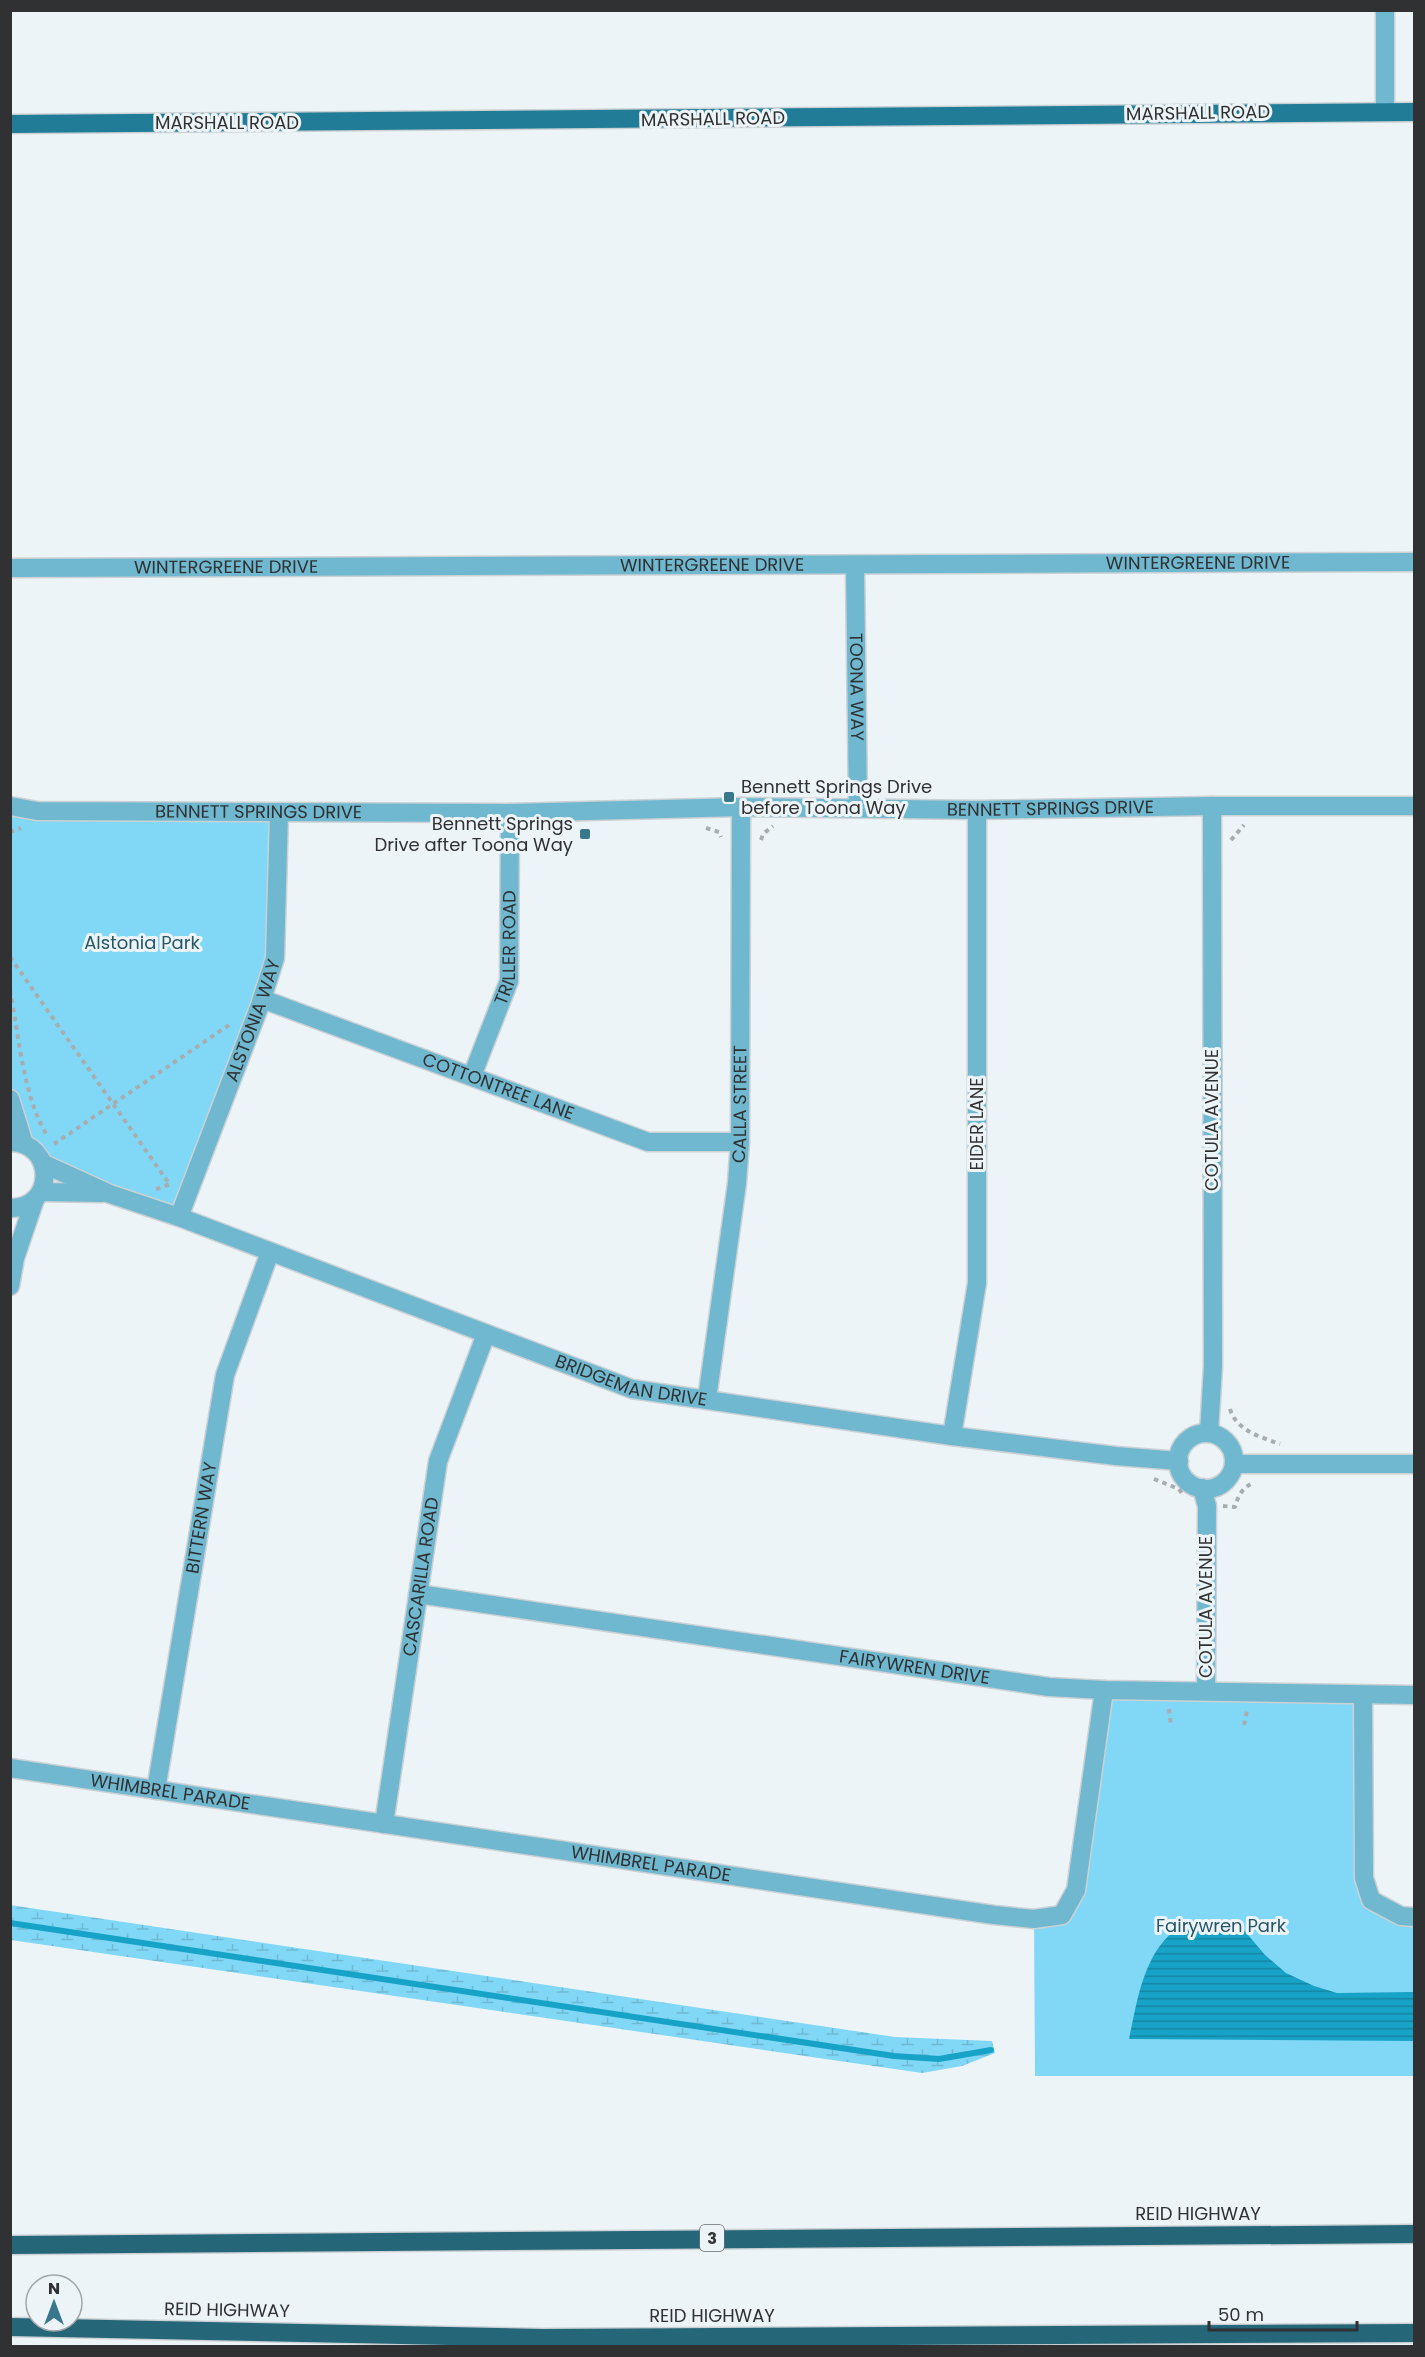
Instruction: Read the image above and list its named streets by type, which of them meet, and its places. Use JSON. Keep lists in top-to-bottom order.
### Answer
{
  "streets": {
    "highway": ["REID HIGHWAY", "3"],
    "main road": ["MARSHALL ROAD"],
    "street": [
      "WINTERGREENE DRIVE",
      "TOONA WAY",
      "BENNETT SPRINGS DRIVE",
      "TRILLER ROAD",
      "ALSTONIA WAY",
      "COTTONTREE LANE",
      "CALLA STREET",
      "COTULA AVENUE",
      "EIDER LANE",
      "BRIDGEMAN DRIVE",
      "BITTERN WAY",
      "CASCARILLA ROAD",
      "FAIRYWREN DRIVE",
      "WHIMBREL PARADE"
    ]
  },
  "crossings": [
    ["WINTERGREENE DRIVE", "TOONA WAY"],
    ["TOONA WAY", "BENNETT SPRINGS DRIVE"],
    ["BENNETT SPRINGS DRIVE", "TRILLER ROAD"],
    ["BENNETT SPRINGS DRIVE", "ALSTONIA WAY"],
    ["BENNETT SPRINGS DRIVE", "CALLA STREET"],
    ["BENNETT SPRINGS DRIVE", "COTULA AVENUE"],
    ["BENNETT SPRINGS DRIVE", "EIDER LANE"],
    ["TRILLER ROAD", "COTTONTREE LANE"],
    ["ALSTONIA WAY", "COTTONTREE LANE"],
    ["ALSTONIA WAY", "BRIDGEMAN DRIVE"],
    ["COTTONTREE LANE", "CALLA STREET"],
    ["CALLA STREET", "BRIDGEMAN DRIVE"],
    ["COTULA AVENUE", "BRIDGEMAN DRIVE"],
    ["COTULA AVENUE", "FAIRYWREN DRIVE"],
    ["EIDER LANE", "BRIDGEMAN DRIVE"],
    ["BRIDGEMAN DRIVE", "BITTERN WAY"],
    ["BRIDGEMAN DRIVE", "CASCARILLA ROAD"],
    ["BITTERN WAY", "WHIMBREL PARADE"],
    ["CASCARILLA ROAD", "FAIRYWREN DRIVE"],
    ["CASCARILLA ROAD", "WHIMBREL PARADE"],
    ["FAIRYWREN DRIVE", "WHIMBREL PARADE"]
  ],
  "parks": ["Alstonia Park", "Fairywren Park"],
  "places": {
    "transit": ["Bennett Springs Drive before Toona Way", "Bennett Springs Drive after Toona Way"]
  },
  "scale_bar": "50 m",
  "north": "top"
}
